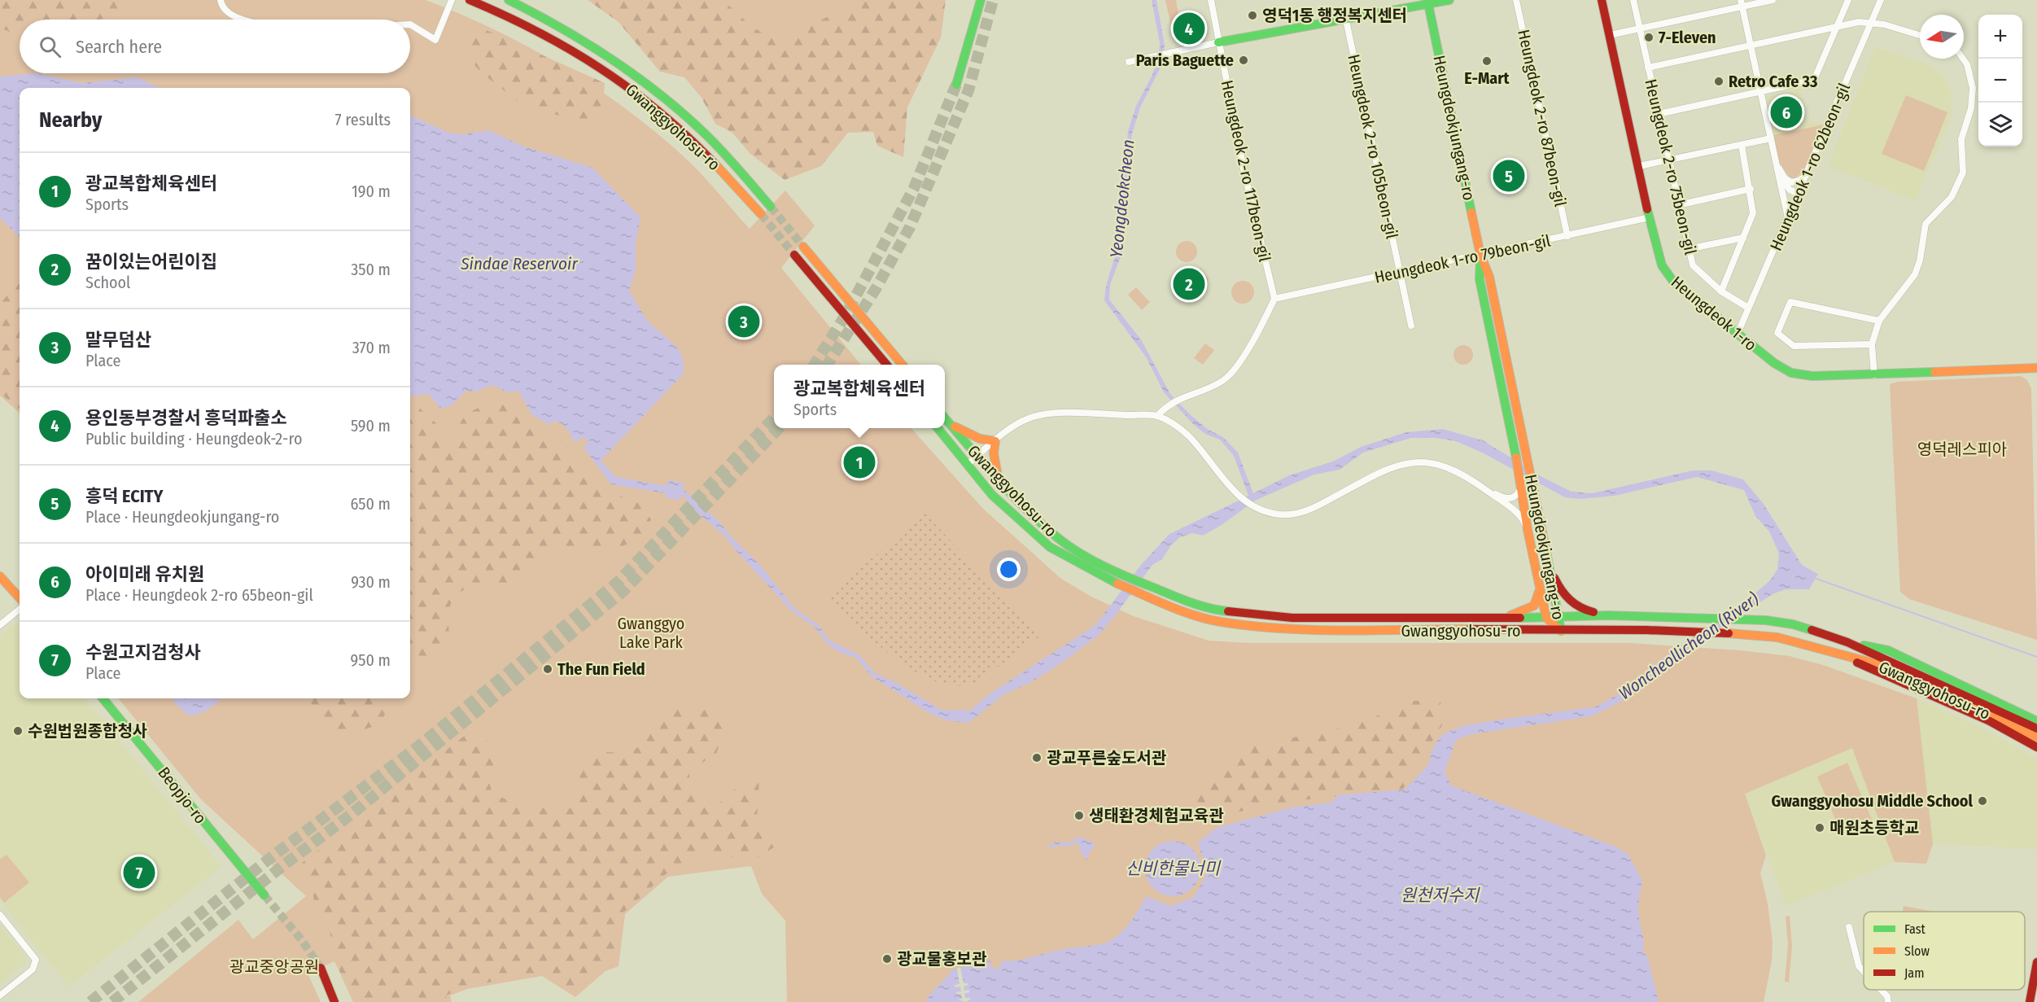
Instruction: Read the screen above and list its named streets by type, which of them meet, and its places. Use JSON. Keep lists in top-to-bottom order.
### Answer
{
  "streets": {
    "main road": [
      "Gwanggyohosu-ro",
      "Heungdeokjungang-ro",
      "Heungdeok 1-ro",
      "Beopjo-ro"
    ],
    "street": [
      "Heungdeok 2-ro 87beon-gil",
      "Heungdeok 2-ro 105beon-gil",
      "Heungdeok 2-ro 75beon-gil",
      "Heungdeok 1-ro 62beon-gil",
      "Heungdeok 2-ro 117beon-gil",
      "Heungdeok 1-ro 79beon-gil"
    ]
  },
  "crossings": [
    ["Heungdeok 2-ro 87beon-gil", "Heungdeok 1-ro 79beon-gil"],
    ["Gwanggyohosu-ro", "Heungdeokjungang-ro"],
    ["Heungdeokjungang-ro", "Heungdeok 1-ro 79beon-gil"],
    ["Heungdeok 2-ro 105beon-gil", "Heungdeok 1-ro 79beon-gil"],
    ["Heungdeok 2-ro 75beon-gil", "Heungdeok 1-ro 62beon-gil"],
    ["Heungdeok 1-ro 62beon-gil", "Heungdeok 1-ro"],
    ["Heungdeok 2-ro 117beon-gil", "Heungdeok 1-ro 79beon-gil"],
    ["Heungdeok 1-ro 79beon-gil", "Heungdeok 1-ro"]
  ],
  "water": [
    "Yeongdeokcheon",
    "Sindae Reservoir",
    "Woncheollicheon (River)",
    "신비한물너미",
    "원천저수지"
  ],
  "parks": ["영덕레스피아", "Gwanggyo Lake Park", "광교중앙공원"],
  "places": [
    "영덕1동 행정복지센터",
    "7-Eleven",
    "Paris Baguette",
    "E-Mart",
    "Retro Cafe 33",
    "The Fun Field",
    "수원법원종합청사",
    "광교푸른숲도서관",
    "Gwanggyohosu Middle School",
    "생태환경체험교육관",
    "매원초등학교",
    "광교물홍보관"
  ],
  "legend": ["Fast", "Slow", "Jam"],
  "north": "left",
  "page": {
    "pins": [
      "4",
      "6",
      "5",
      "2",
      "3",
      "1",
      "7"
    ],
    "map_buttons": ["+", "−"],
    "search": "Search here",
    "heading": ["Nearby", "7 results"],
    "list": [
      {
        "mark": "1",
        "name": "광교복합체육센터",
        "note": "Sports",
        "value": "190 m"
      },
      {
        "mark": "2",
        "name": "꿈이있는어린이집",
        "note": "School",
        "value": "350 m"
      },
      {
        "mark": "3",
        "name": "말무덤산",
        "note": "Place",
        "value": "370 m"
      },
      {
        "mark": "4",
        "name": "용인동부경찰서 흥덕파출소",
        "note": "Public building · Heungdeok-2-ro",
        "value": "590 m"
      },
      {
        "mark": "5",
        "name": "흥덕 ECITY",
        "note": "Place · Heungdeokjungang-ro",
        "value": "650 m"
      },
      {
        "mark": "6",
        "name": "아이미래 유치원",
        "note": "Place · Heungdeok 2-ro 65beon-gil",
        "value": "930 m"
      },
      {
        "mark": "7",
        "name": "수원고지검청사",
        "note": "Place",
        "value": "950 m"
      }
    ],
    "popup": ["광교복합체육센터", "Sports"]
  }
}
